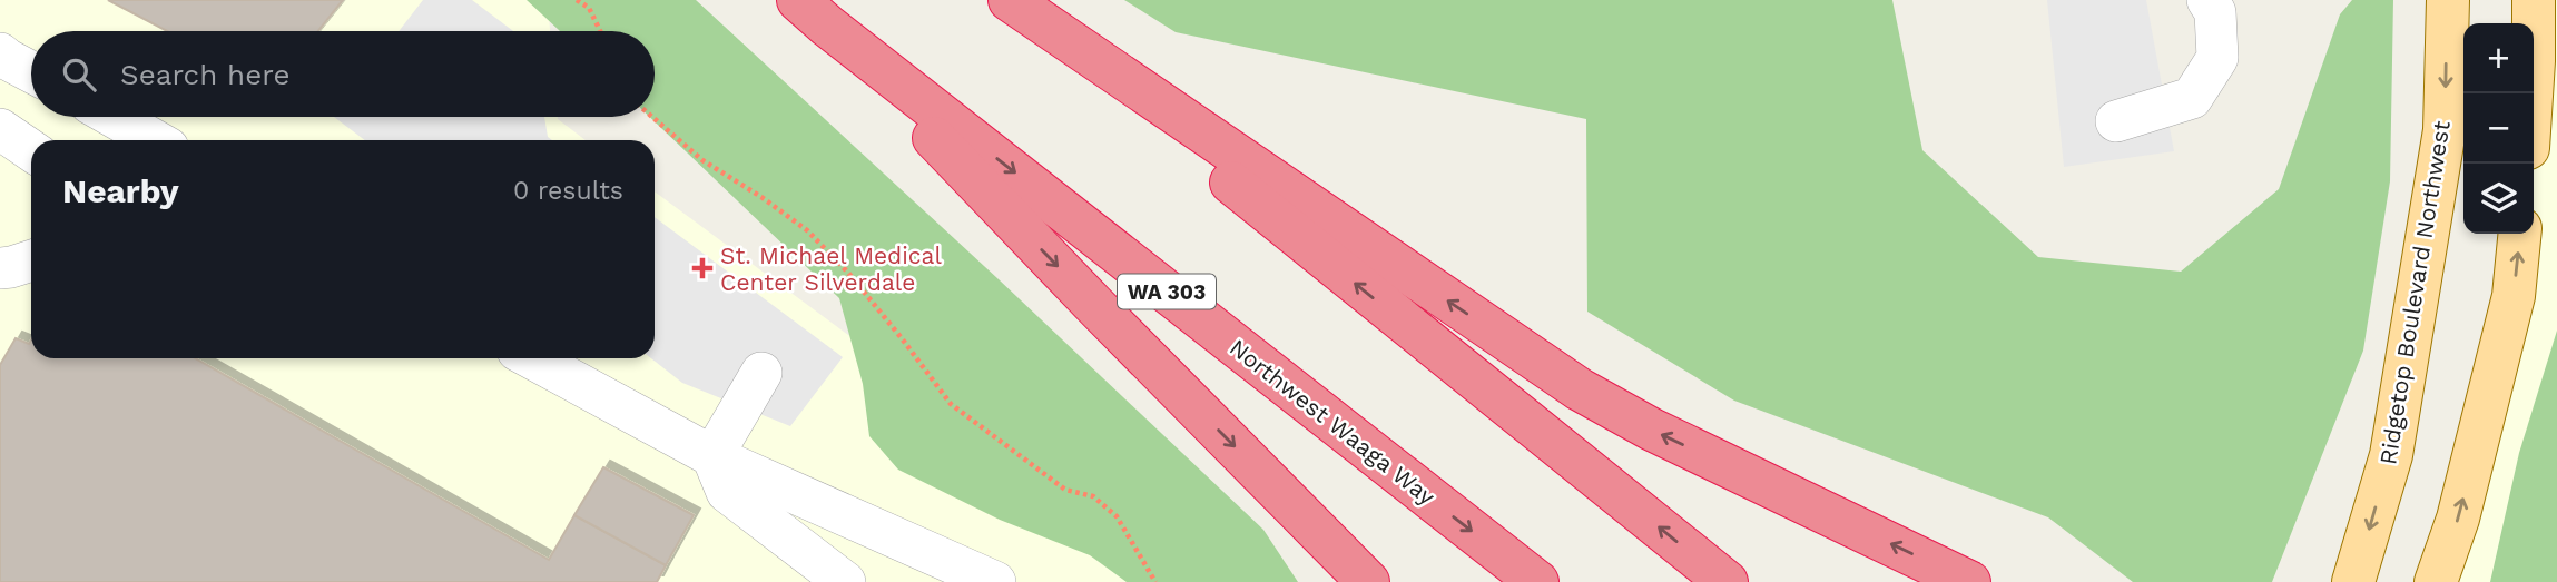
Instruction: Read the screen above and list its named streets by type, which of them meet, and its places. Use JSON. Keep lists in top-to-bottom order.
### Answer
{
  "streets": {
    "highway": ["WA 303", "Northwest Waaga Way"],
    "main road": ["Ridgetop Boulevard Northwest"]
  },
  "places": {
    "health": ["St. Michael Medical Center Silverdale"]
  },
  "page": {
    "map_buttons": ["+", "−"],
    "search": "Search here",
    "heading": ["Nearby", "0 results"]
  }
}
